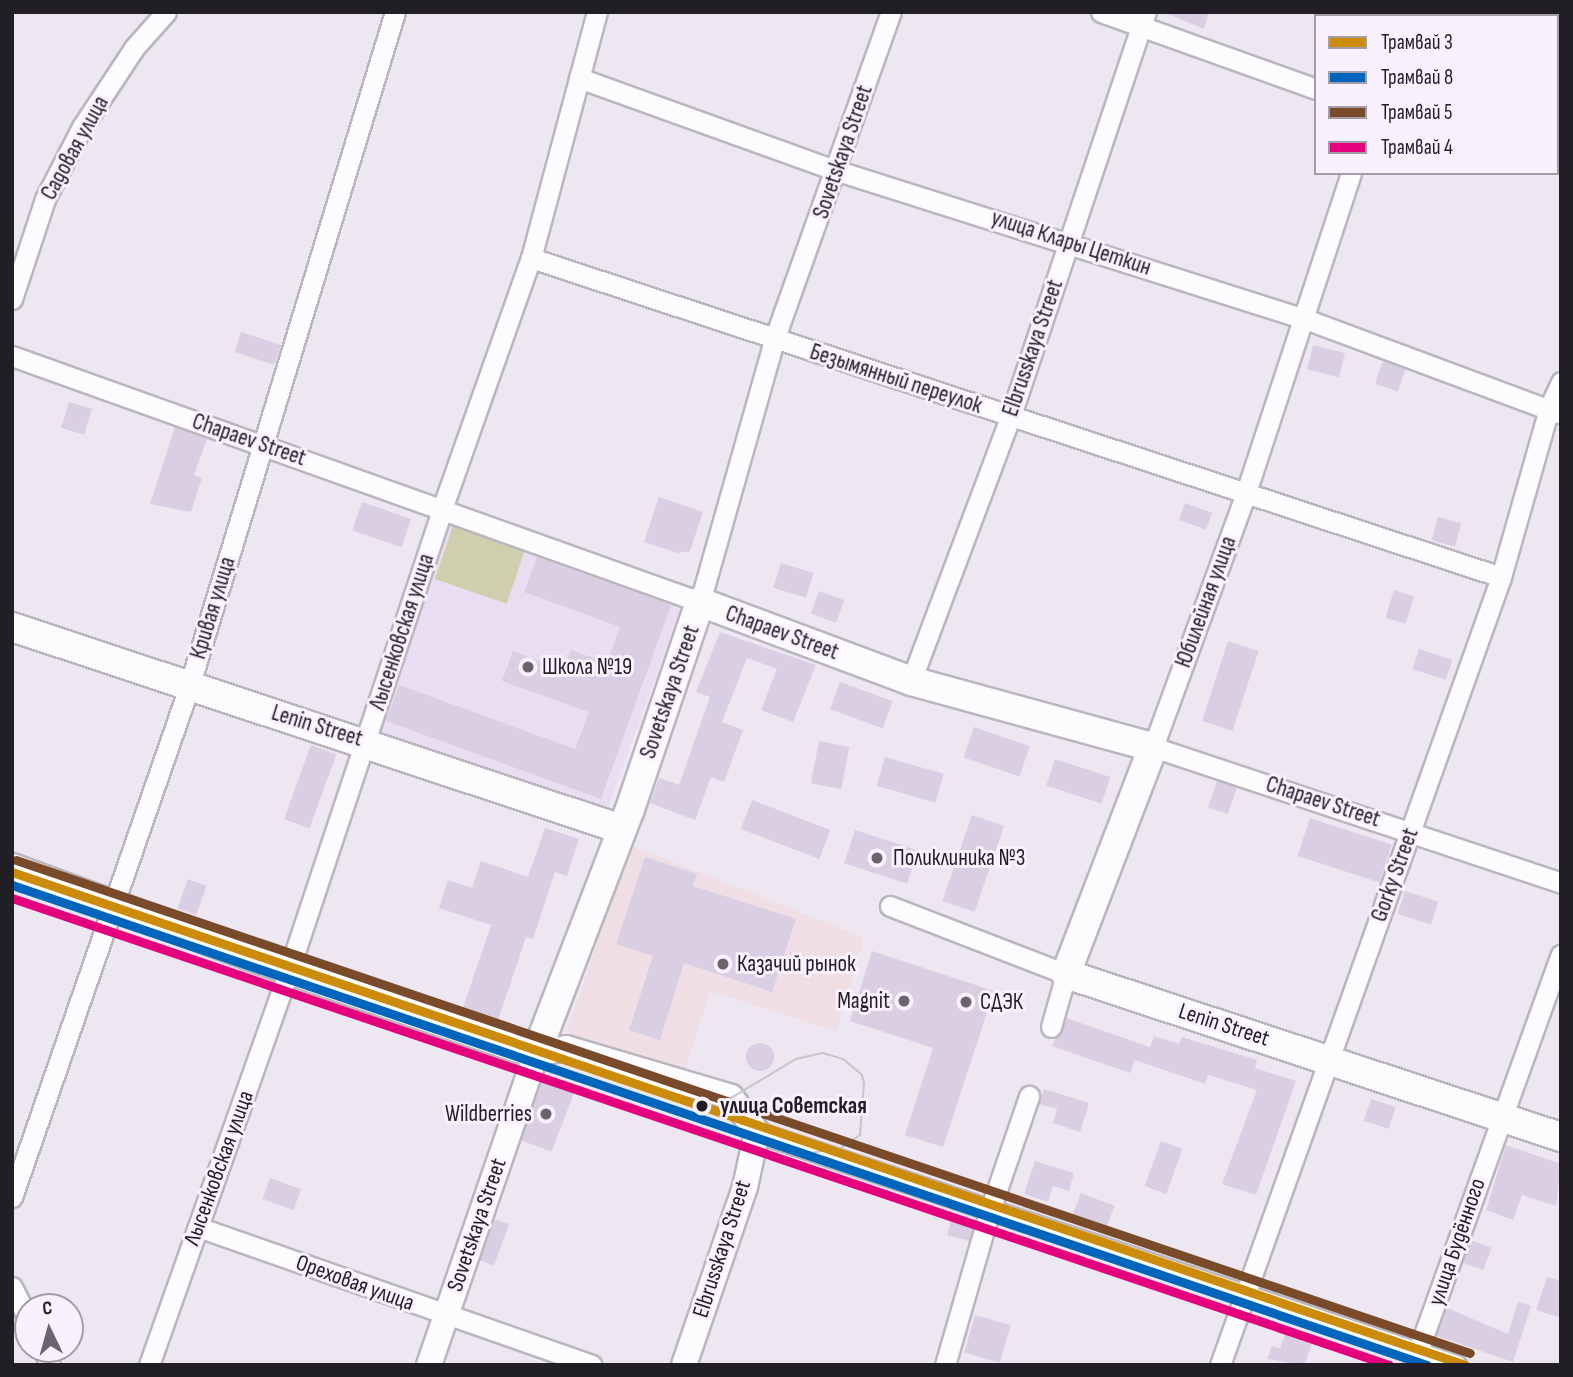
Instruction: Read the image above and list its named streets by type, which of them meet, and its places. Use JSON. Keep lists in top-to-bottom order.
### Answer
{
  "streets": {
    "main road": [
      "Sovetskaya Street",
      "Chapaev Street",
      "Юбилейная улица",
      "Lenin Street"
    ],
    "street": [
      "Садовая улица",
      "улица Клары Цеткин",
      "Elbrusskaya Street",
      "Безымянный переулок",
      "Кривая улица",
      "Лысенковская улица",
      "Gorky Street",
      "улица Будённого",
      "Ореховая улица"
    ]
  },
  "crossings": [
    ["Sovetskaya Street", "улица Клары Цеткин"],
    ["Sovetskaya Street", "Безымянный переулок"],
    ["Sovetskaya Street", "Chapaev Street"],
    ["Sovetskaya Street", "Lenin Street"],
    ["Sovetskaya Street", "Ореховая улица"],
    ["улица Клары Цеткин", "Elbrusskaya Street"],
    ["улица Клары Цеткин", "Юбилейная улица"],
    ["улица Клары Цеткин", "Лысенковская улица"],
    ["улица Клары Цеткин", "Gorky Street"],
    ["Elbrusskaya Street", "Безымянный переулок"],
    ["Elbrusskaya Street", "Chapaev Street"],
    ["Безымянный переулок", "Юбилейная улица"],
    ["Безымянный переулок", "Лысенковская улица"],
    ["Безымянный переулок", "Gorky Street"],
    ["Chapaev Street", "Юбилейная улица"],
    ["Chapaev Street", "Кривая улица"],
    ["Chapaev Street", "Лысенковская улица"],
    ["Chapaev Street", "Gorky Street"],
    ["Юбилейная улица", "Lenin Street"],
    ["Кривая улица", "Lenin Street"],
    ["Лысенковская улица", "Lenin Street"],
    ["Лысенковская улица", "Ореховая улица"],
    ["Lenin Street", "Gorky Street"],
    ["Lenin Street", "улица Будённого"]
  ],
  "places": [
    "Школа №19",
    "Поликлиника №3",
    "Казачий рынок",
    "Magnit",
    "СДЭК",
    "улица Советская",
    "Wildberries"
  ],
  "lines": [
    "tram line 5",
    "tram line 3",
    "tram line 8",
    "tram line 4"
  ],
  "legend": [
    "Трамвай 3",
    "Трамвай 8",
    "Трамвай 5",
    "Трамвай 4"
  ],
  "north": "top"
}
